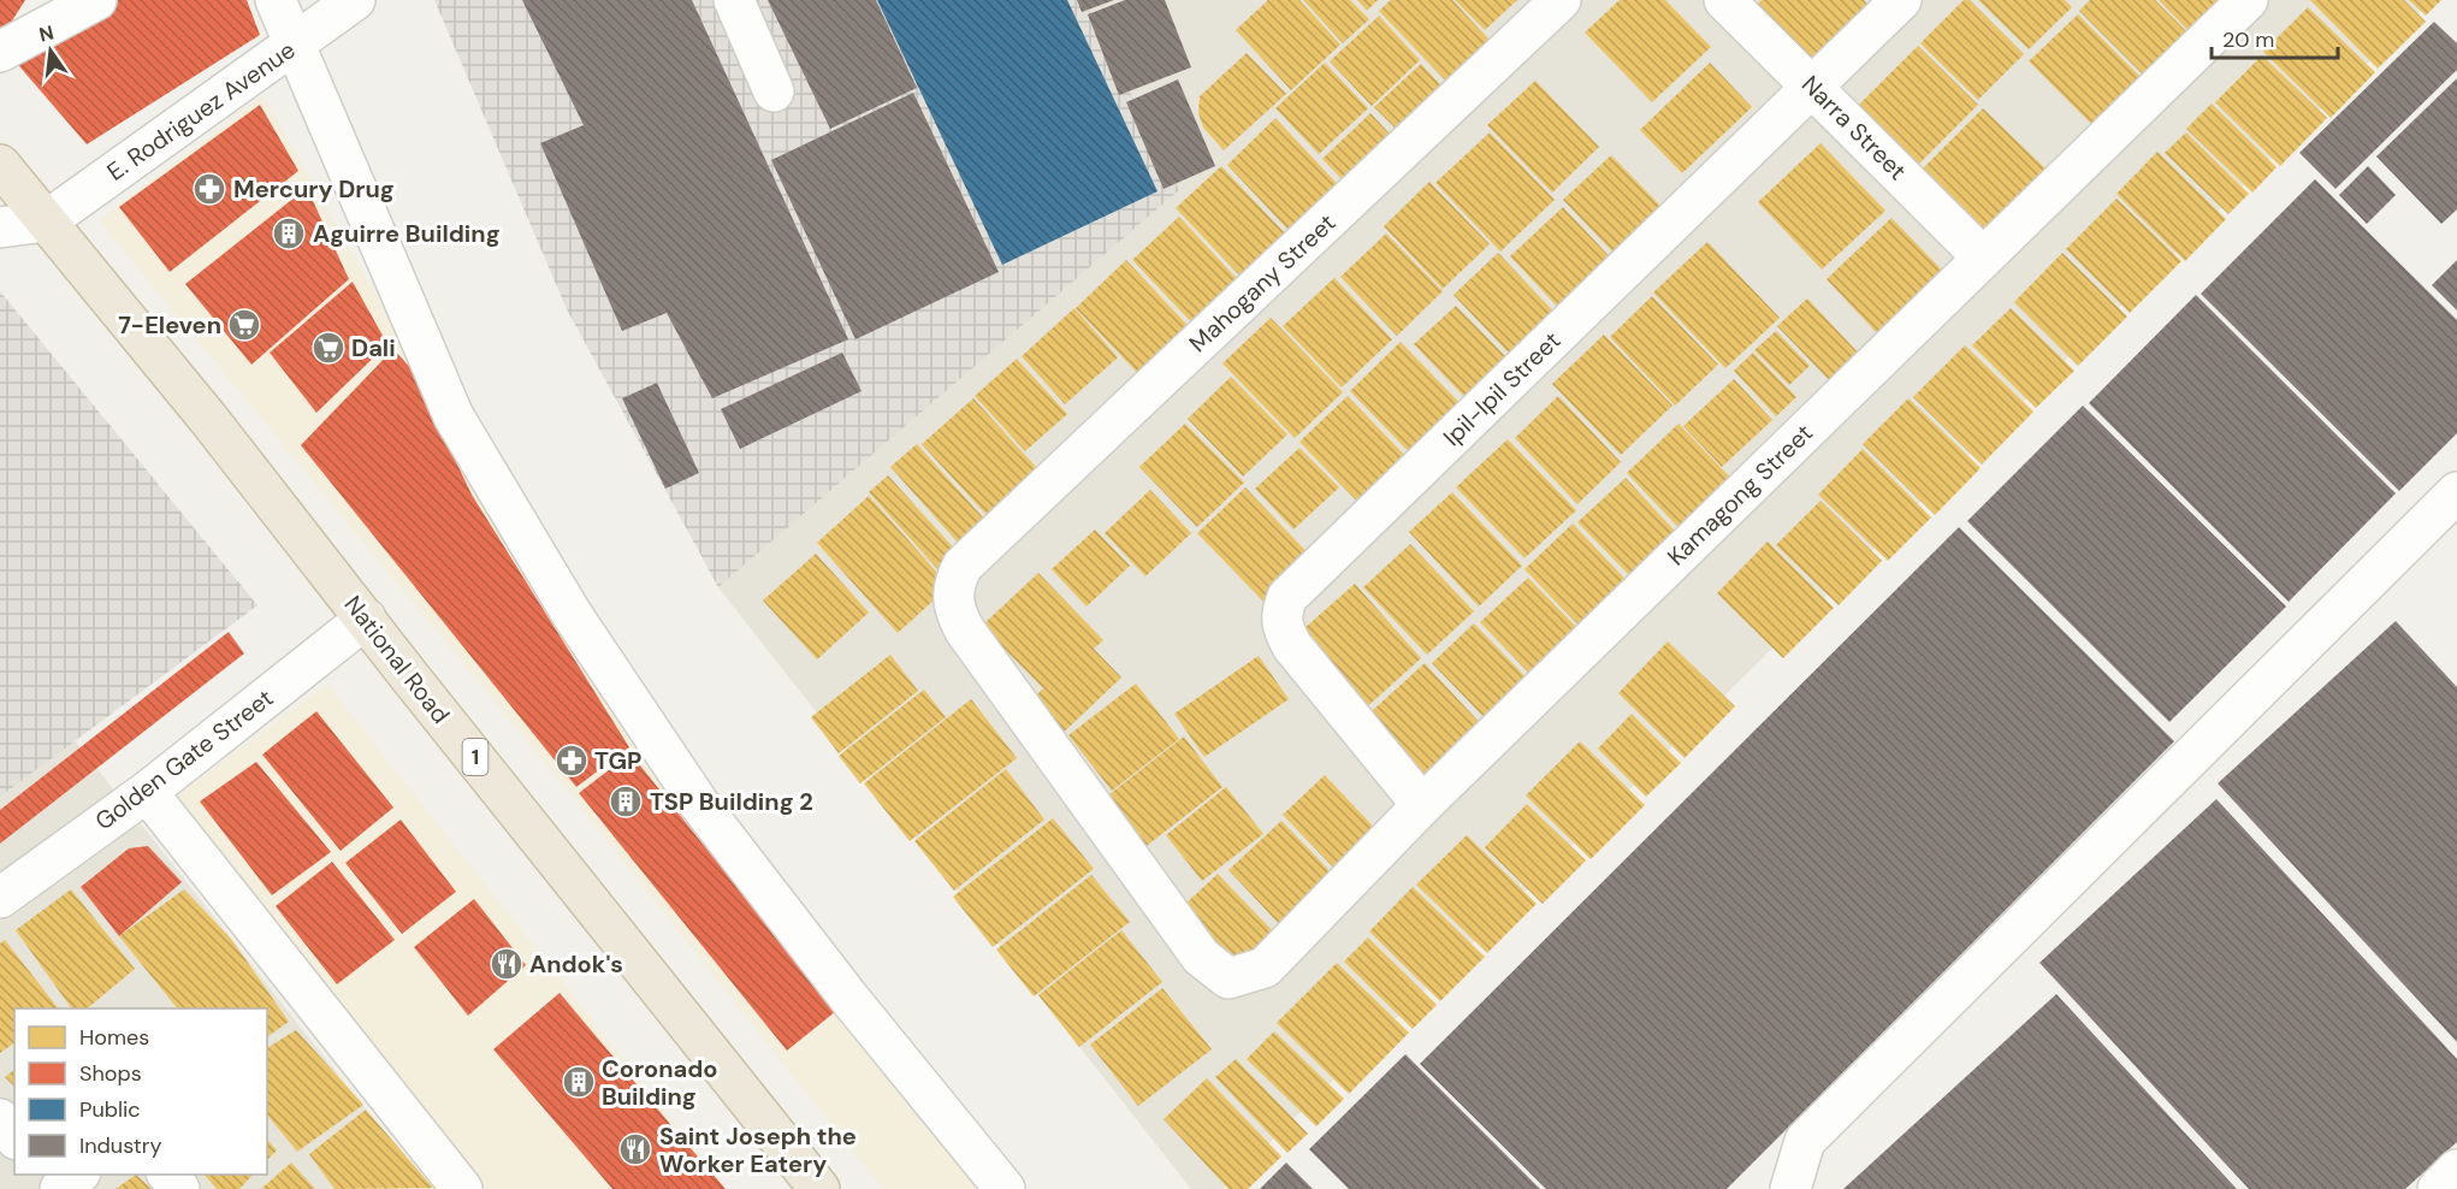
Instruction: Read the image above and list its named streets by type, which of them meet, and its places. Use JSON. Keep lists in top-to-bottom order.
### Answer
{
  "streets": {
    "highway": ["National Road", "1"],
    "street": [
      "E. Rodriguez Avenue",
      "Narra Street",
      "Mahogany Street",
      "Ipil-Ipil Street",
      "Kamagong Street",
      "Golden Gate Street"
    ]
  },
  "crossings": [
    ["E. Rodriguez Avenue", "National Road"],
    ["Narra Street", "Ipil-Ipil Street"],
    ["Narra Street", "Kamagong Street"],
    ["Mahogany Street", "Kamagong Street"],
    ["Ipil-Ipil Street", "Kamagong Street"],
    ["National Road", "Golden Gate Street"]
  ],
  "places": {
    "pharmacy": ["Mercury Drug", "TGP"],
    "building": ["Aguirre Building", "TSP Building 2", "Coronado Building"],
    "supermarket": ["7-Eleven", "Dali"],
    "restaurant": ["Andok's", "Saint Joseph the Worker Eatery"]
  },
  "legend": [
    "Homes",
    "Shops",
    "Public",
    "Industry"
  ],
  "scale_bar": "20 m",
  "north": "top"
}
